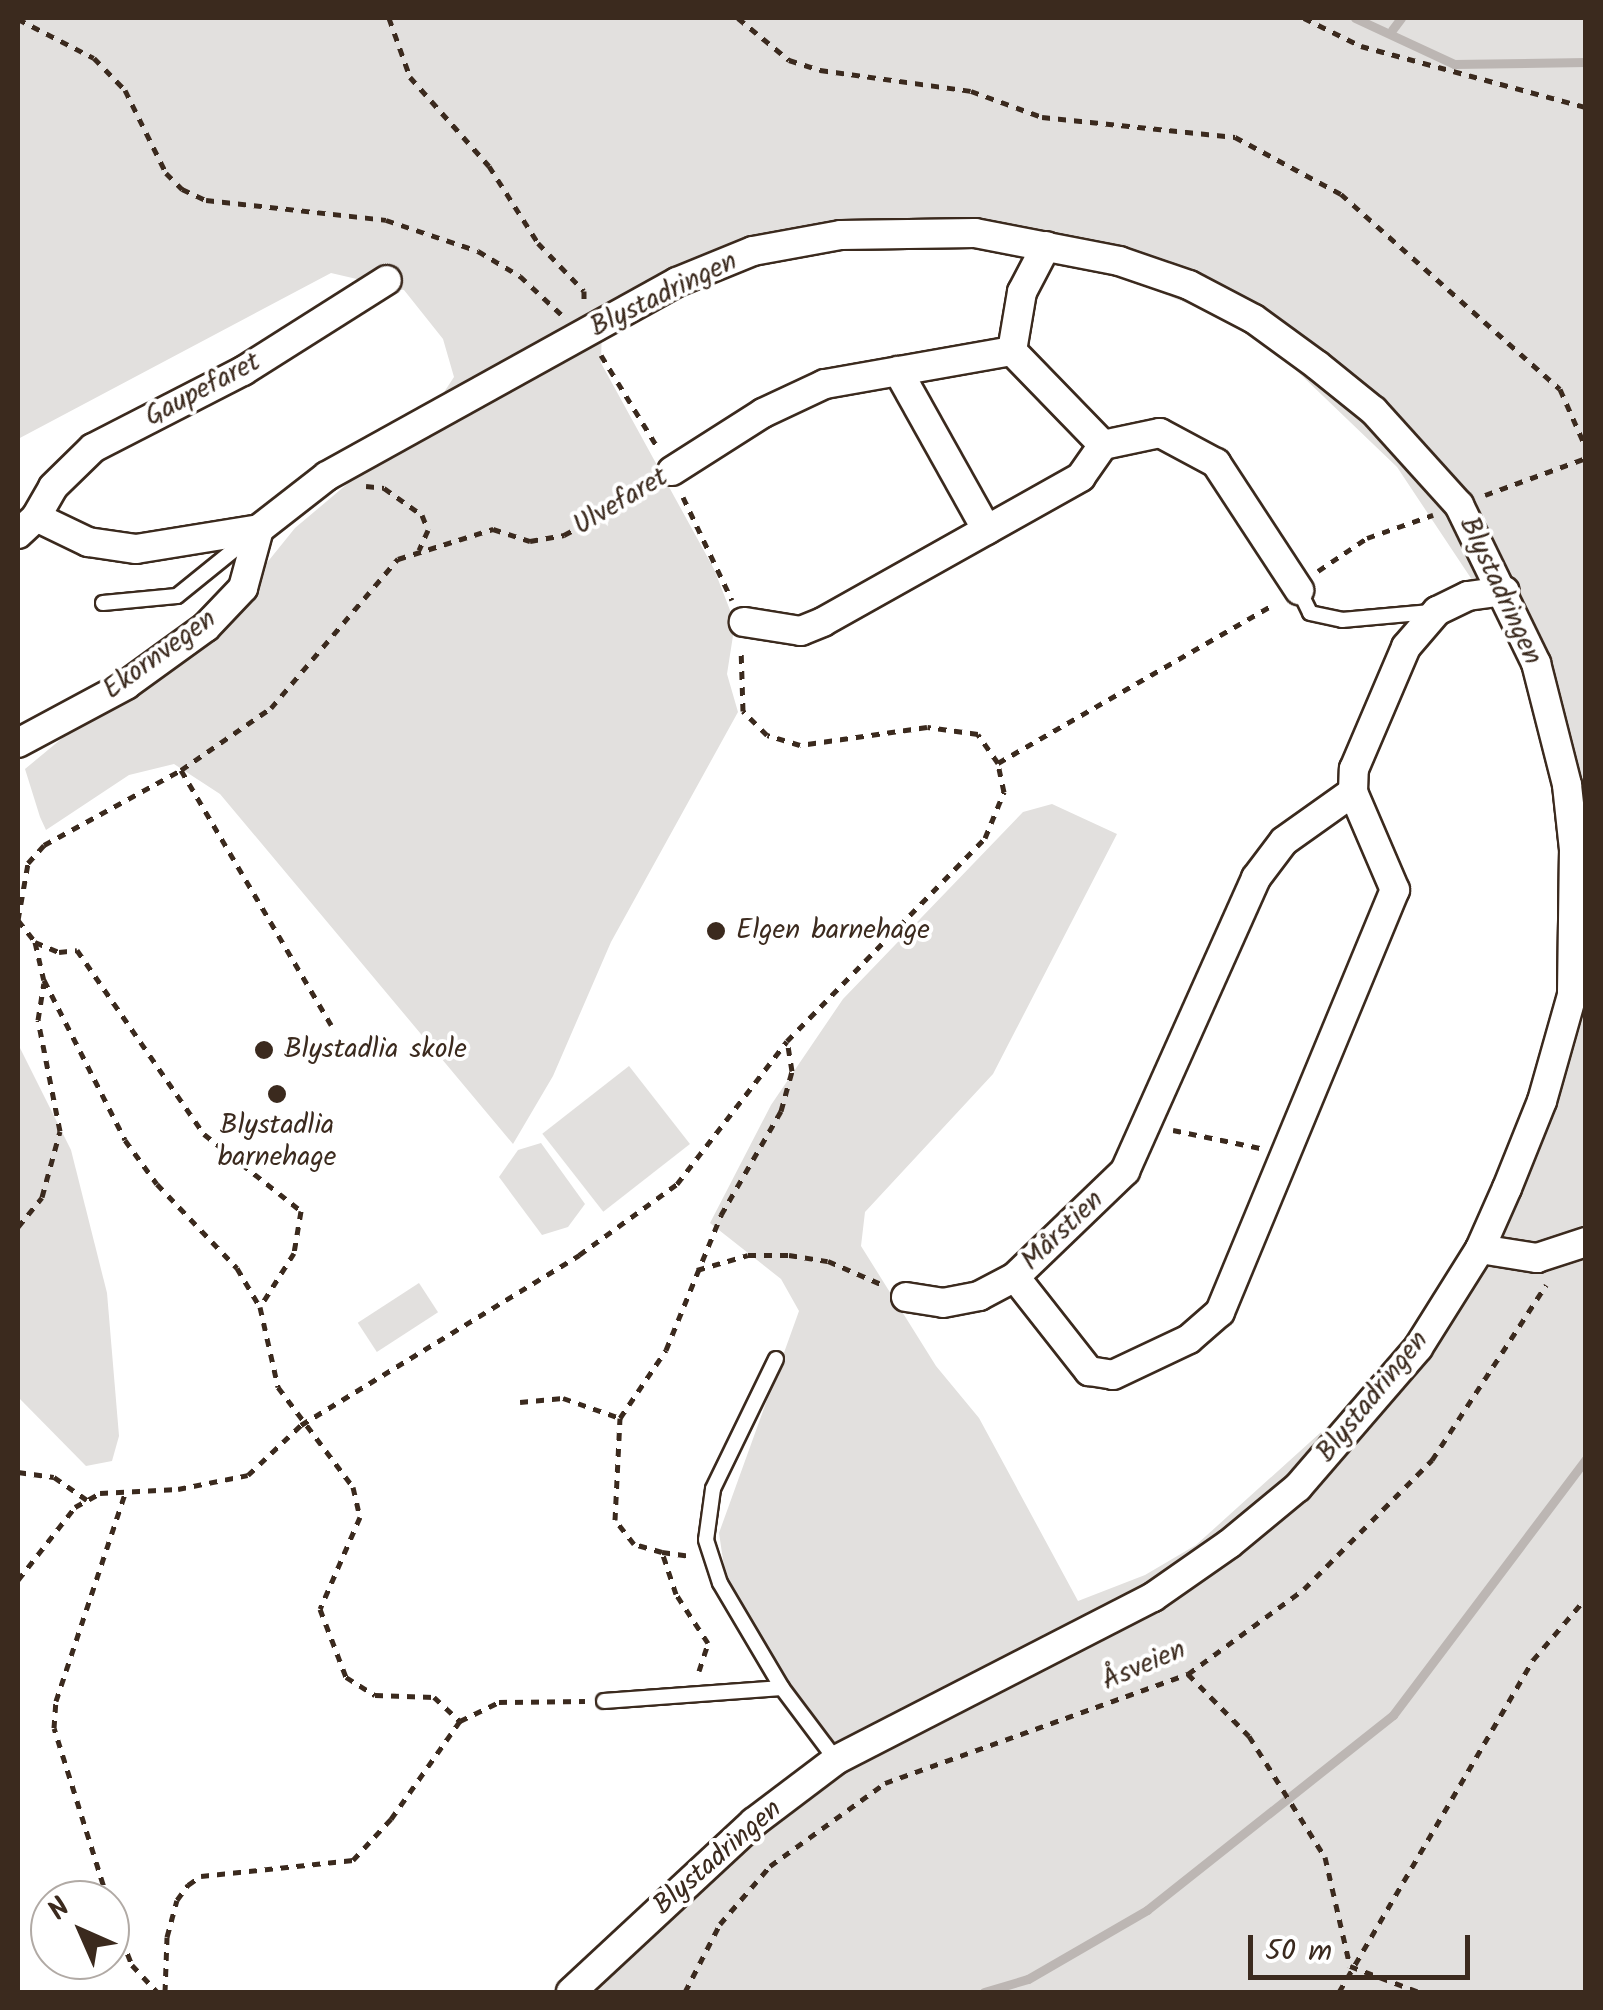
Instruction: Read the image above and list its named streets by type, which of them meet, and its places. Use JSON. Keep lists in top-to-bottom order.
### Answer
{
  "streets": {
    "street": [
      "Blystadringen",
      "Gaupefaret",
      "Ulvefaret",
      "Ekornvegen",
      "Mårstien"
    ],
    "path": ["Åsveien"]
  },
  "crossings": [
    ["Blystadringen", "Ekornvegen"]
  ],
  "places": ["Elgen barnehage", "Blystadlia skole", "Blystadlia barnehage"],
  "scale_bar": "50 m",
  "north": "top left"
}
